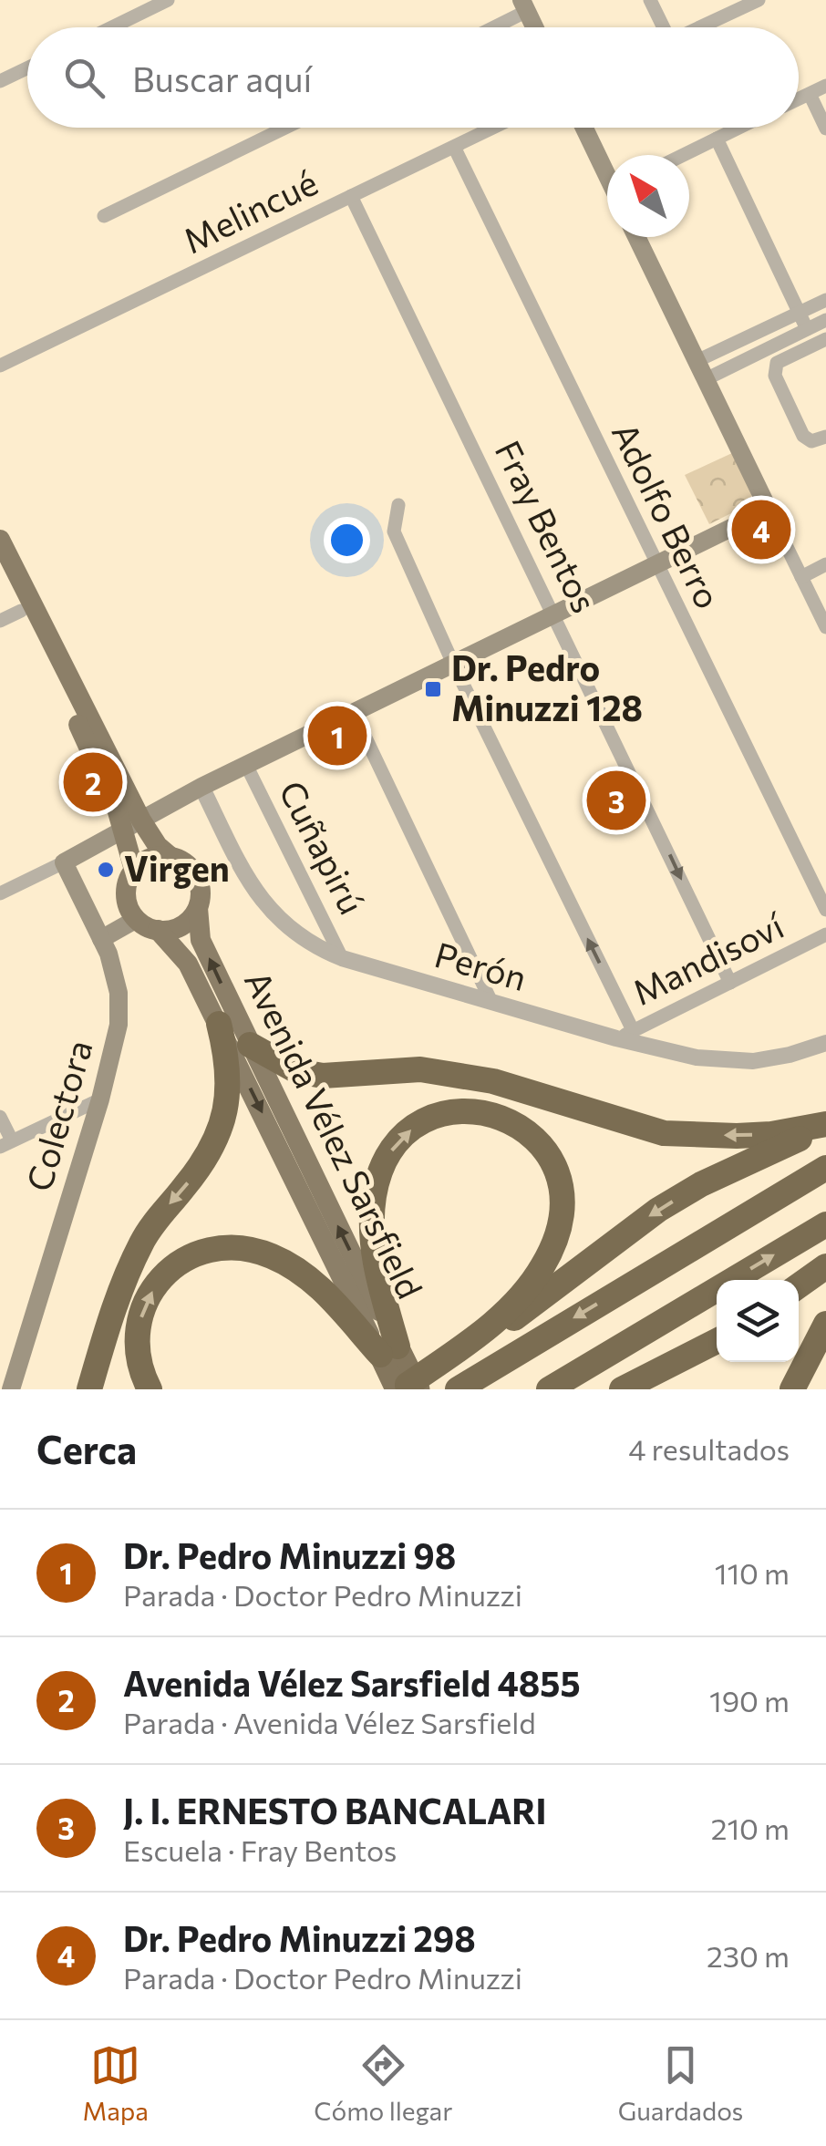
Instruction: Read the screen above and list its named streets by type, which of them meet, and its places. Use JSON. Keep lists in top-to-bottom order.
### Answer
{
  "streets": {
    "highway": ["Avenida Vélez Sarsfield"],
    "main road": ["Colectora"],
    "street": [
      "Melincué",
      "Adolfo Berro",
      "Fray Bentos",
      "Cuñapirú",
      "Mandisoví",
      "Perón"
    ]
  },
  "crossings": [
    ["Melincué", "Adolfo Berro"],
    ["Melincué", "Fray Bentos"],
    ["Fray Bentos", "Mandisoví"],
    ["Cuñapirú", "Perón"],
    ["Mandisoví", "Perón"]
  ],
  "places": {
    "transit": ["Dr. Pedro Minuzzi 128"],
    "other": ["Virgen"]
  },
  "north": "top left",
  "page": {
    "search": "Buscar aquí",
    "pins": [
      "4",
      "1",
      "2",
      "3"
    ],
    "heading": ["Cerca", "4 resultados"],
    "list": [
      {
        "mark": "1",
        "name": "Dr. Pedro Minuzzi 98",
        "note": "Parada · Doctor Pedro Minuzzi",
        "value": "110 m"
      },
      {
        "mark": "2",
        "name": "Avenida Vélez Sarsfield 4855",
        "note": "Parada · Avenida Vélez Sarsfield",
        "value": "190 m"
      },
      {
        "mark": "3",
        "name": "J. I. ERNESTO BANCALARI",
        "note": "Escuela · Fray Bentos",
        "value": "210 m"
      },
      {
        "mark": "4",
        "name": "Dr. Pedro Minuzzi 298",
        "note": "Parada · Doctor Pedro Minuzzi",
        "value": "230 m"
      }
    ],
    "nav": ["Mapa", "Cómo llegar", "Guardados"]
  }
}
